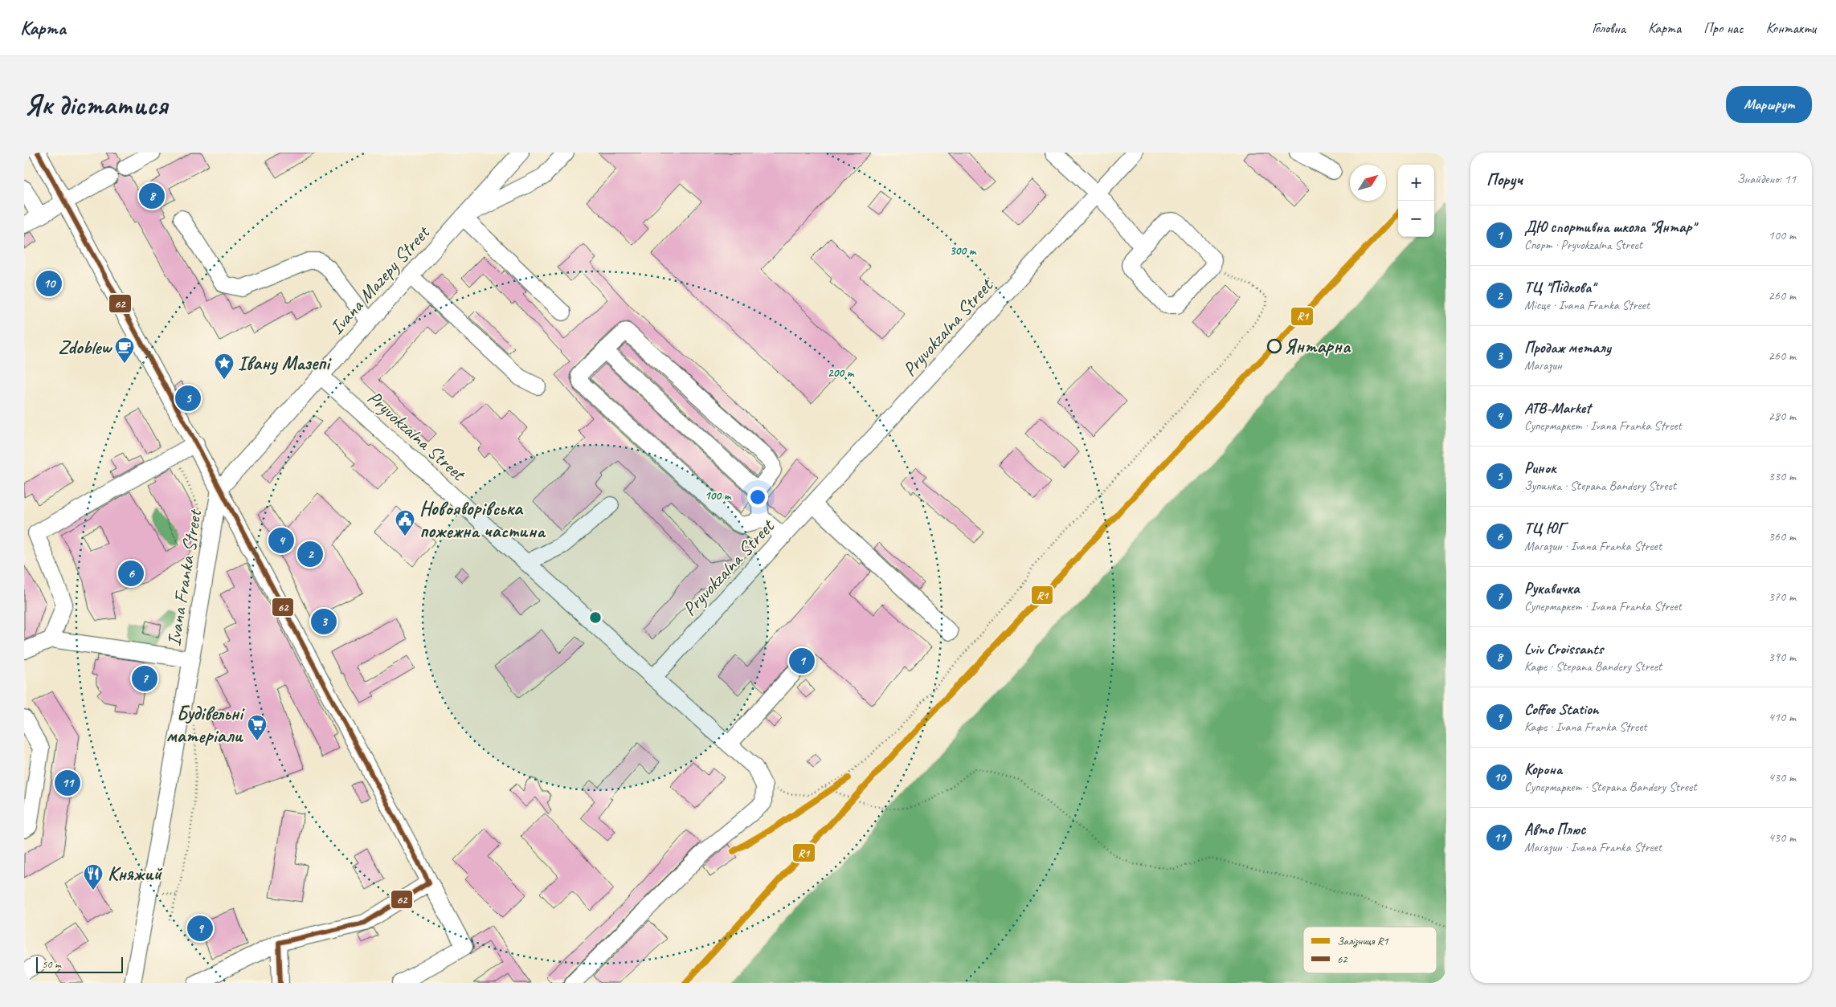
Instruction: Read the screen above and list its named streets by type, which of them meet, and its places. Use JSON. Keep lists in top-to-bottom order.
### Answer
{
  "streets": {
    "street": ["Ivana Mazepy Street", "Pryvokzalna Street", "Ivana Franka Street"]
  },
  "crossings": [
    ["Ivana Mazepy Street", "Pryvokzalna Street"],
    ["Ivana Mazepy Street", "Ivana Franka Street"]
  ],
  "places": {
    "other": ["Янтарна"],
    "cafe": ["Zdoblew"],
    "place": ["Івану Мазепі"],
    "public building": ["Новояворівська пожежна частина"],
    "supermarket": ["Будівельні матеріали"],
    "restaurant": ["Княжий"]
  },
  "lines": ["transit line 62", "rail line R1"],
  "legend": ["Залізниця R1", "62"],
  "scale_bar": "50 m",
  "north": "top right",
  "page": {
    "header": "Карта",
    "nav": [
      "Головна",
      "Карта",
      "Про нас",
      "Контакти"
    ],
    "buttons": "Маршрут",
    "title": "Як дістатися",
    "heading": ["Поруч", "Знайдено: 11"],
    "map_buttons": ["+", "−"],
    "pins": [
      "8",
      "10",
      "5",
      "4",
      "2",
      "6",
      "3",
      "1",
      "7",
      "11",
      "9"
    ],
    "list": [
      {
        "mark": "1",
        "name": "ДЮ спортивна школа \"Янтар\"",
        "note": "Спорт · Pryvokzalna Street",
        "value": "100 m"
      },
      {
        "mark": "2",
        "name": "ТЦ \"Підкова\"",
        "note": "Місце · Ivana Franka Street",
        "value": "260 m"
      },
      {
        "mark": "3",
        "name": "Продаж металу",
        "note": "Магазин",
        "value": "260 m"
      },
      {
        "mark": "4",
        "name": "ATB-Market",
        "note": "Супермаркет · Ivana Franka Street",
        "value": "280 m"
      },
      {
        "mark": "5",
        "name": "Ринок",
        "note": "Зупинка · Stepana Bandery Street",
        "value": "330 m"
      },
      {
        "mark": "6",
        "name": "ТЦ ЮГ",
        "note": "Магазин · Ivana Franka Street",
        "value": "360 m"
      },
      {
        "mark": "7",
        "name": "Рукавичка",
        "note": "Супермаркет · Ivana Franka Street",
        "value": "370 m"
      },
      {
        "mark": "8",
        "name": "Lviv Croissants",
        "note": "Кафе · Stepana Bandery Street",
        "value": "390 m"
      },
      {
        "mark": "9",
        "name": "Coffee Station",
        "note": "Кафе · Ivana Franka Street",
        "value": "410 m"
      },
      {
        "mark": "10",
        "name": "Корона",
        "note": "Супермаркет · Stepana Bandery Street",
        "value": "430 m"
      },
      {
        "mark": "11",
        "name": "Авто Плюс",
        "note": "Магазин · Ivana Franka Street",
        "value": "430 m"
      }
    ],
    "scale": "50 m"
  },
  "rings": ["300 m", "200 m", "100 m"]
}
